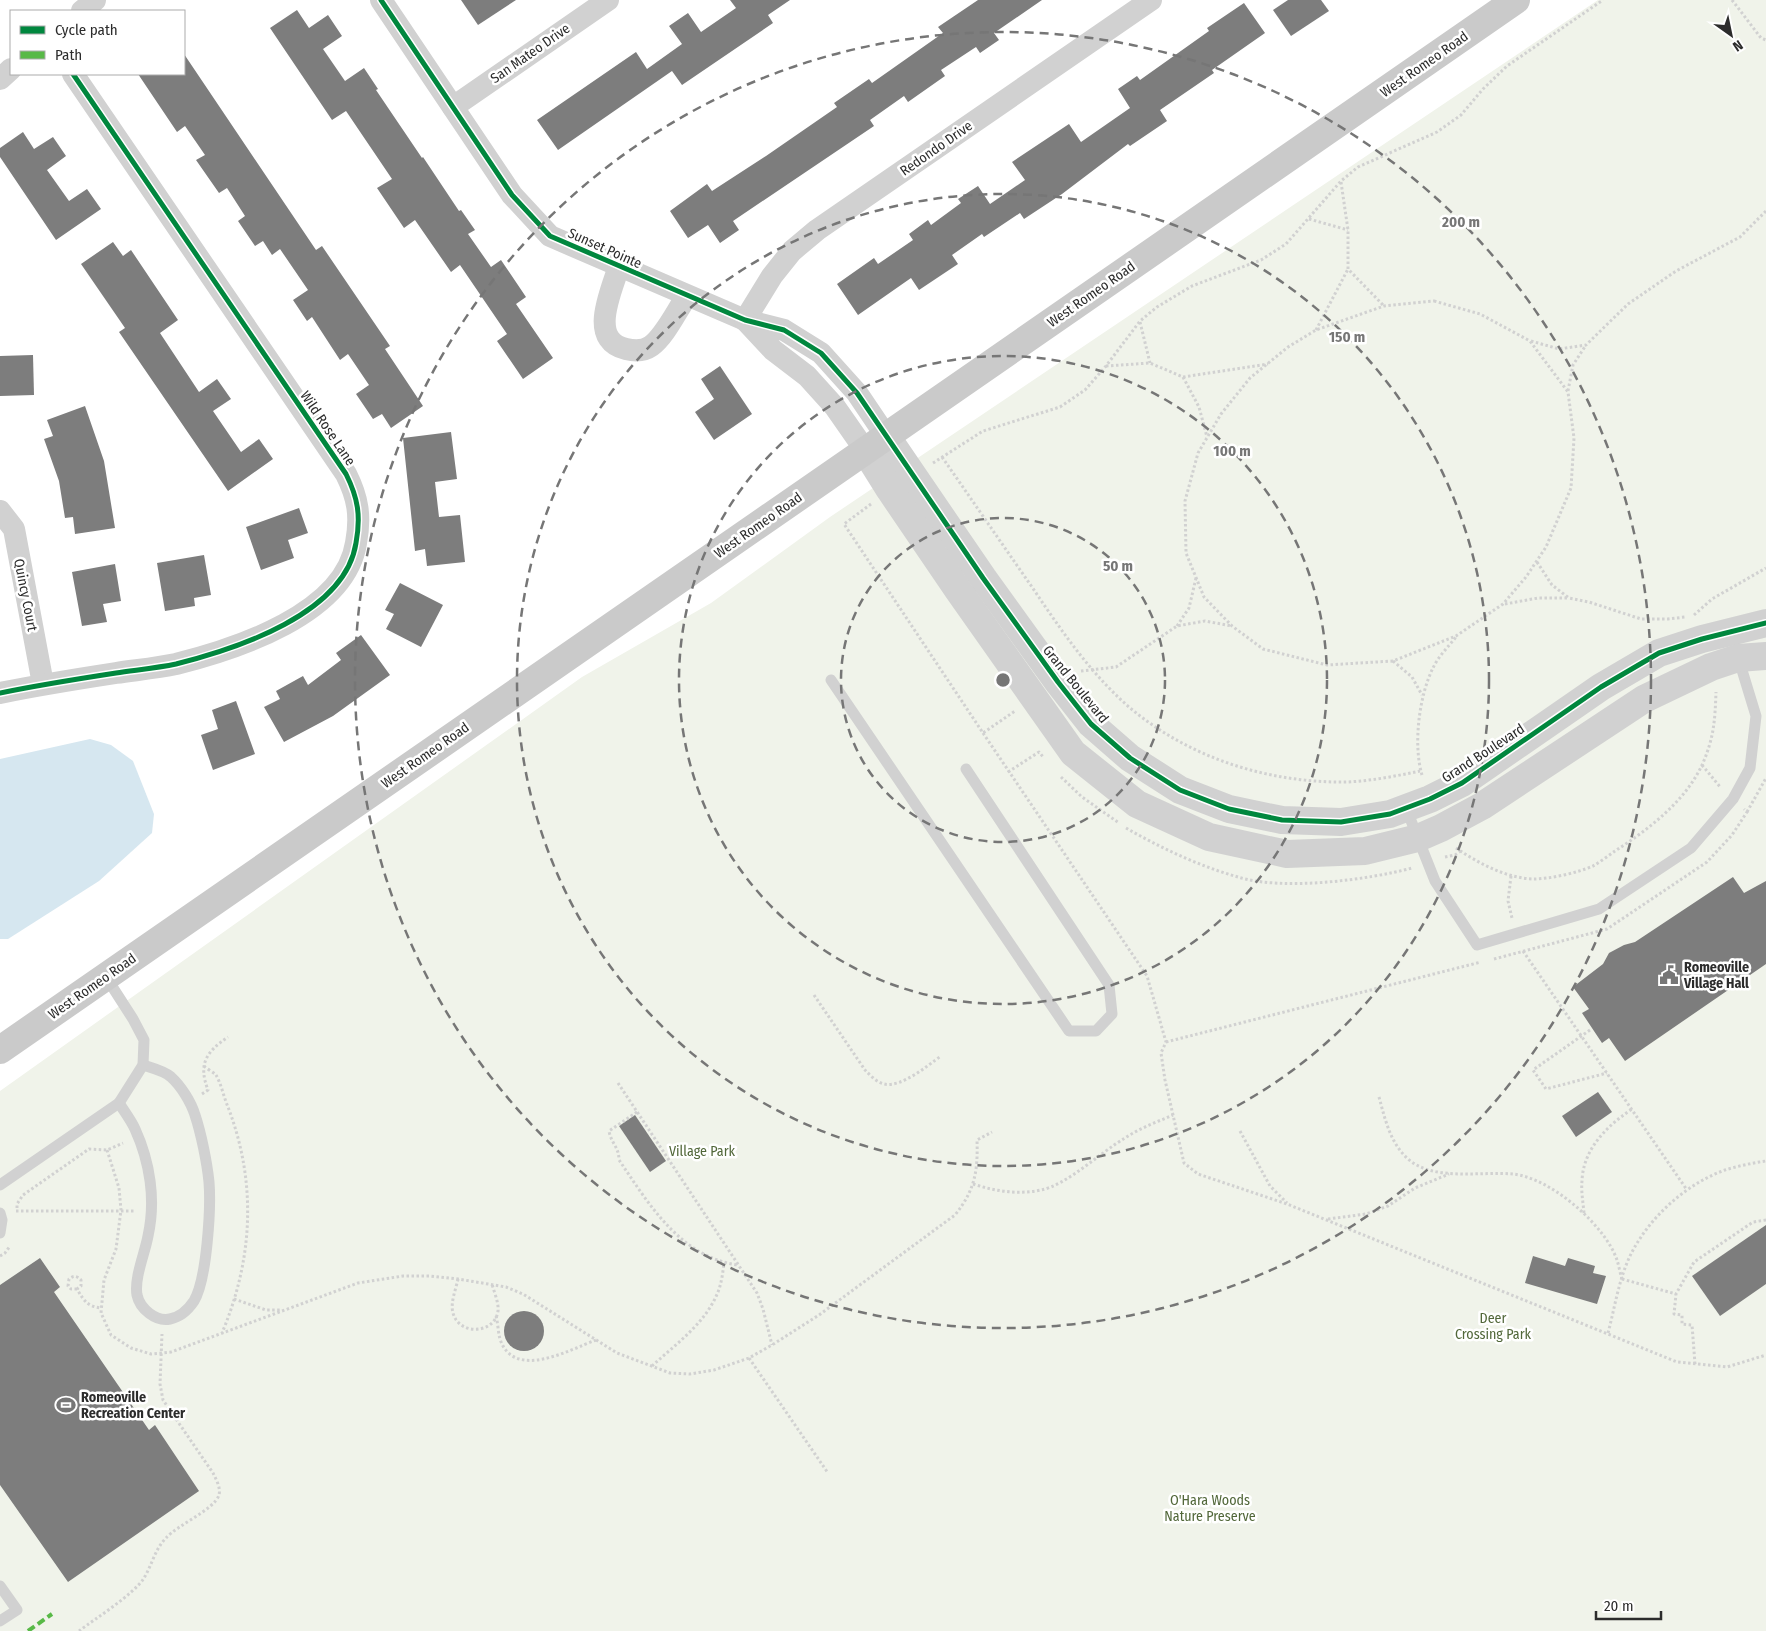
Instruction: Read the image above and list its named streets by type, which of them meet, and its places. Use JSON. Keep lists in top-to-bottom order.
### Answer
{
  "streets": {
    "main road": ["West Romeo Road"],
    "street": [
      "San Mateo Drive",
      "Redondo Drive",
      "Sunset Pointe",
      "Wild Rose Lane",
      "Quincy Court",
      "Grand Boulevard"
    ]
  },
  "crossings": [
    ["San Mateo Drive", "Sunset Pointe"],
    ["West Romeo Road", "Sunset Pointe"],
    ["West Romeo Road", "Grand Boulevard"],
    ["Redondo Drive", "Sunset Pointe"],
    ["Sunset Pointe", "Grand Boulevard"],
    ["Wild Rose Lane", "Quincy Court"]
  ],
  "parks": ["Village Park", "Deer Crossing Park", "O'Hara Woods Nature Preserve"],
  "places": {
    "public building": ["Romeoville Village Hall"],
    "sports": ["Romeoville Recreation Center"]
  },
  "legend": ["Cycle path", "Path"],
  "scale_bar": "20 m",
  "north": "bottom right",
  "rings": [
    "200 m",
    "150 m",
    "100 m",
    "50 m"
  ]
}
